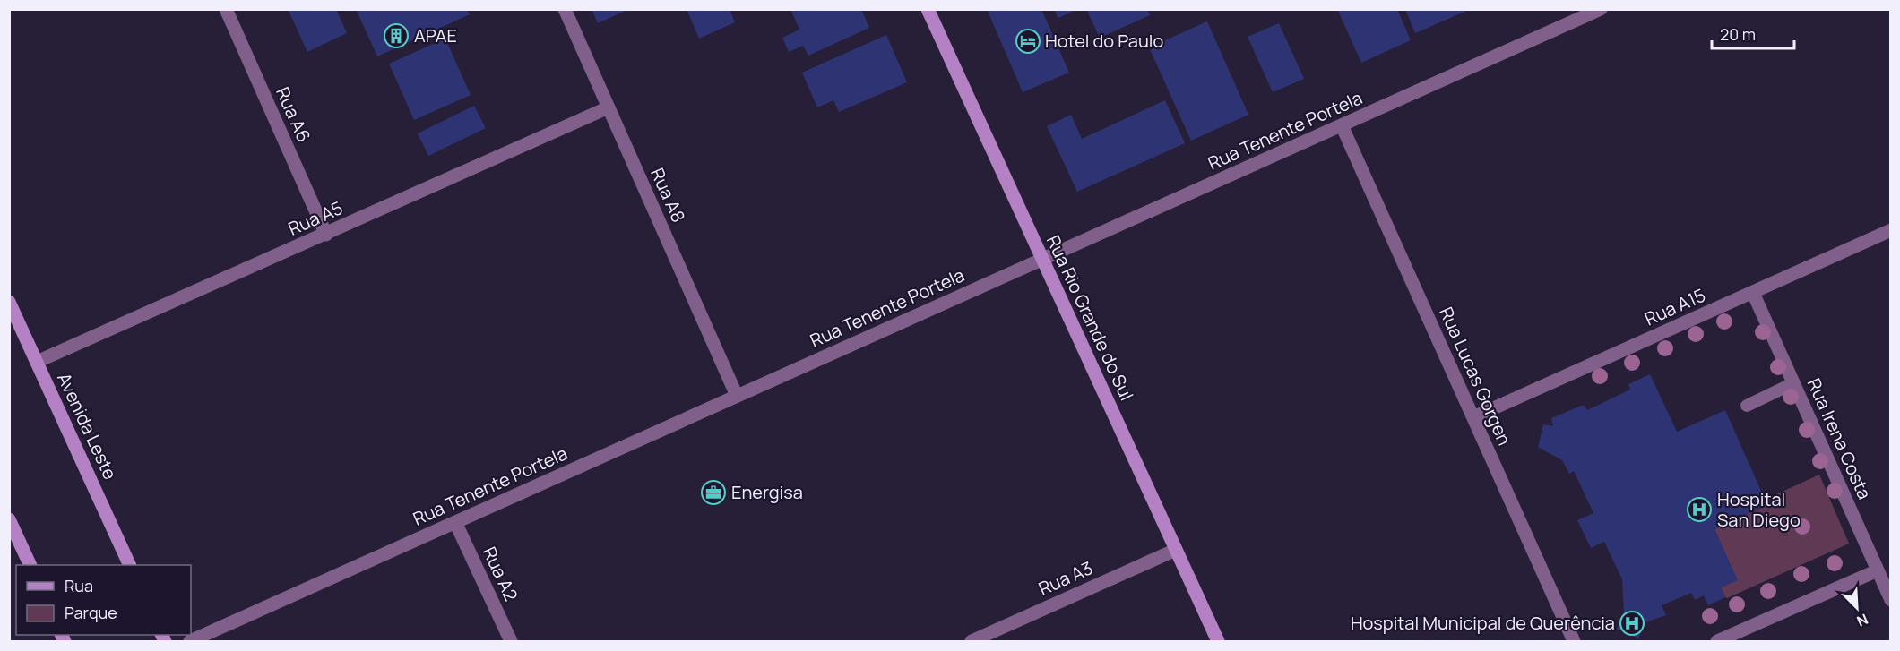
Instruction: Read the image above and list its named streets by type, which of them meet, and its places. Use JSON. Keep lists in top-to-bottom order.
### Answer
{
  "streets": {
    "street": [
      "Rua A6",
      "Rua Tenente Portela",
      "Rua A8",
      "Rua A5",
      "Rua A15",
      "Rua Rio Grande do Sul",
      "Rua Lucas Gorgen",
      "Avenida Leste",
      "Rua Irena Costa",
      "Rua A2",
      "Rua A3"
    ]
  },
  "crossings": [
    ["Rua A6", "Rua A5"],
    ["Rua Tenente Portela", "Rua A8"],
    ["Rua Tenente Portela", "Rua Rio Grande do Sul"],
    ["Rua Tenente Portela", "Rua Lucas Gorgen"],
    ["Rua Tenente Portela", "Rua A2"],
    ["Rua A8", "Rua A5"],
    ["Rua A5", "Avenida Leste"],
    ["Rua A15", "Rua Lucas Gorgen"],
    ["Rua A15", "Rua Irena Costa"],
    ["Rua Rio Grande do Sul", "Rua A3"]
  ],
  "places": {
    "building": ["APAE"],
    "hotel": ["Hotel do Paulo"],
    "office": ["Energisa"],
    "hospital": ["Hospital San Diego", "Hospital Municipal de Querência"]
  },
  "legend": ["Rua", "Parque"],
  "scale_bar": "20 m",
  "north": "bottom right"
}
